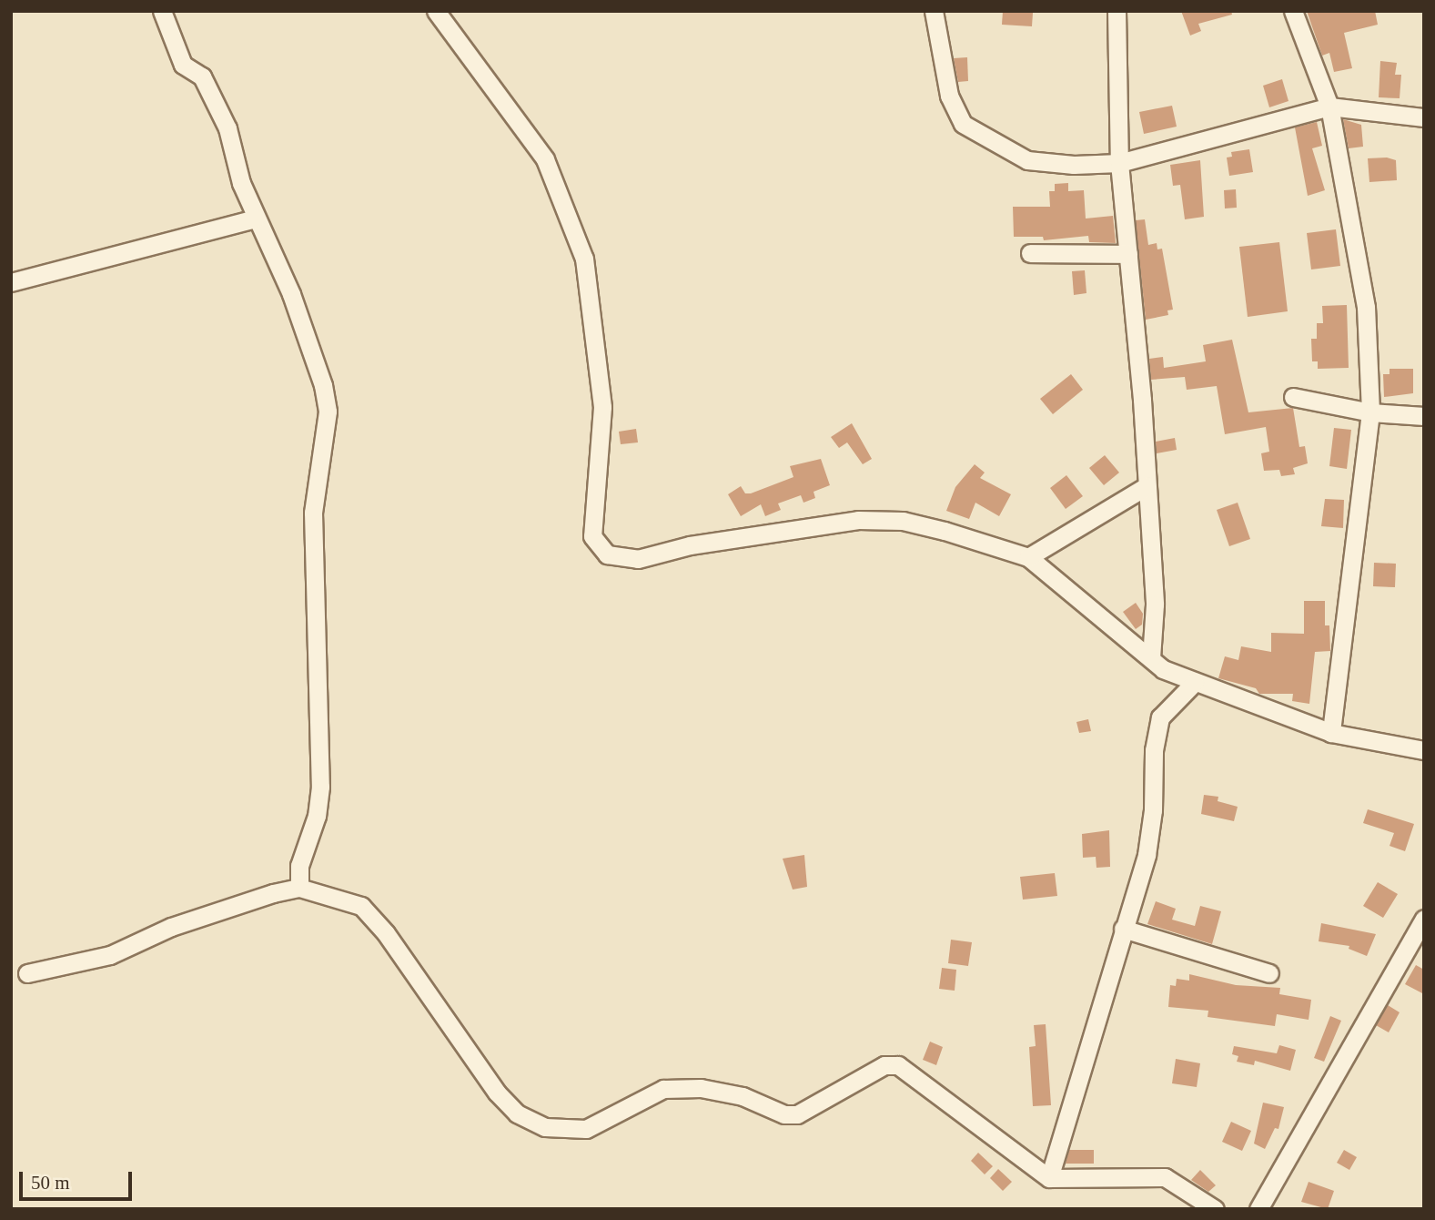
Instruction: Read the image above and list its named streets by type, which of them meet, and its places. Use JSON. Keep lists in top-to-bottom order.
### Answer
{
  "scale_bar": "50 m"
}
